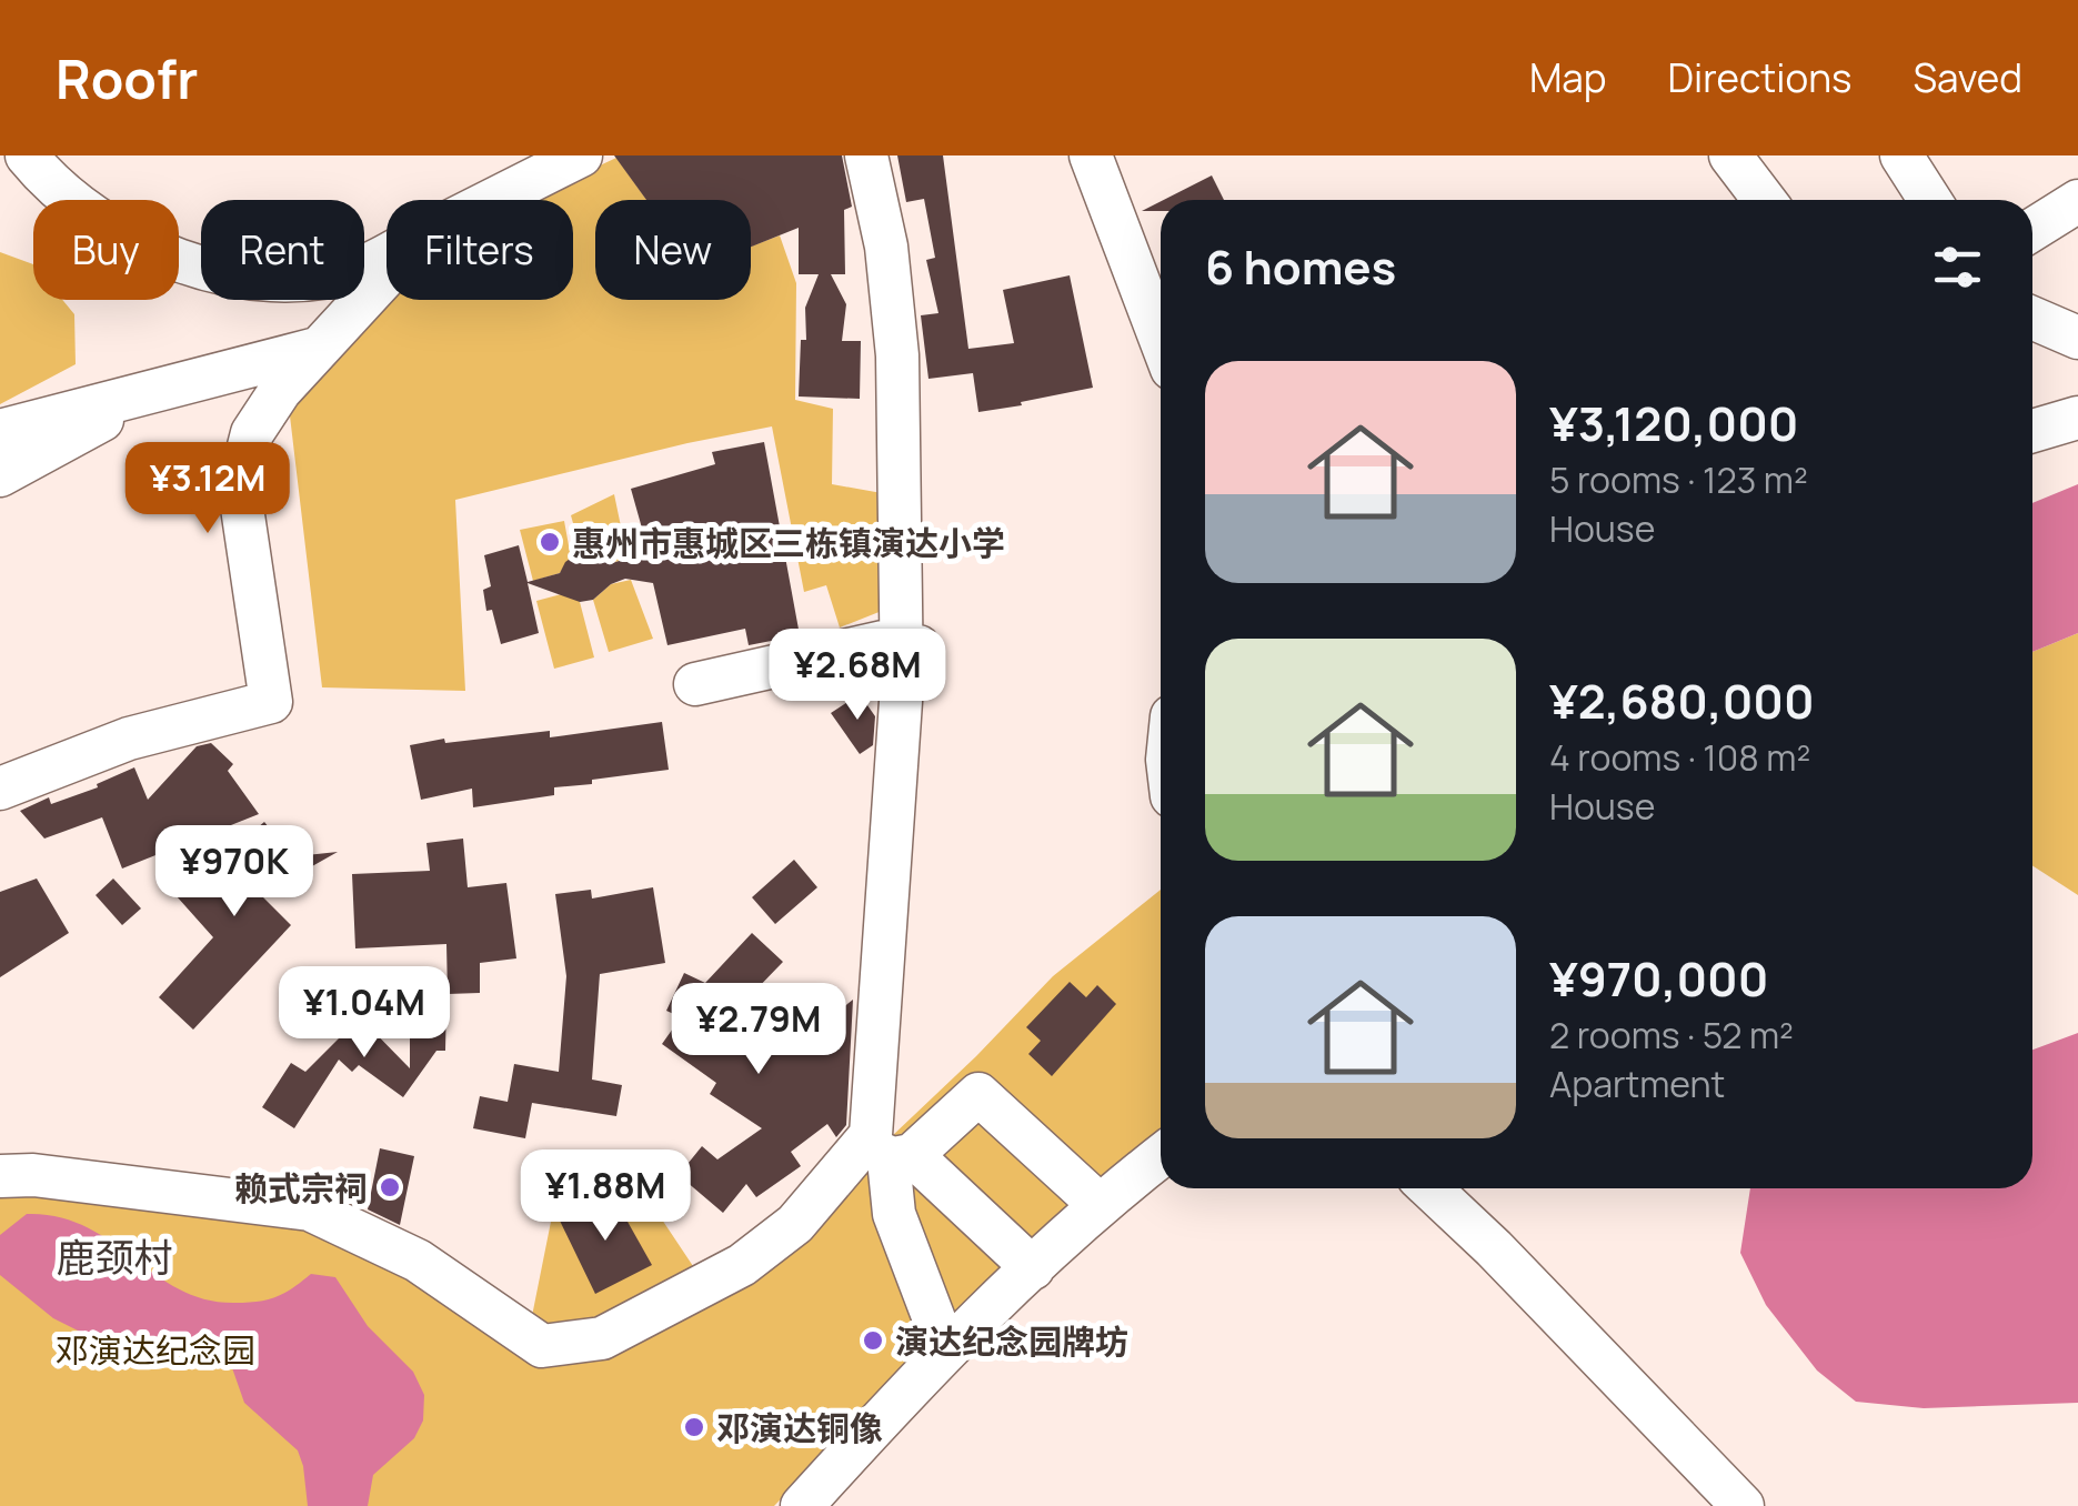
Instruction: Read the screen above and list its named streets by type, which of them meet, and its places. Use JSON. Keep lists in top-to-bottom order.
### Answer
{
  "districts": ["鹿颈村"],
  "parks": ["邓演达纪念园"],
  "places": [
    "惠州市惠城区三栋镇演达小学",
    "赖式宗祠",
    "演达纪念园牌坊",
    "邓演达铜像"
  ],
  "page": {
    "header": "Roofr",
    "nav": ["Map", "Directions", "Saved"],
    "chip": [
      "Buy",
      "Rent",
      "Filters",
      "New"
    ],
    "heading": "6 homes",
    "list": [
      {
        "name": "¥3,120,000",
        "note": "5 rooms · 123 m² · House"
      },
      {
        "name": "¥2,680,000",
        "note": "4 rooms · 108 m² · House"
      },
      {
        "name": "¥970,000",
        "note": "2 rooms · 52 m² · Apartment"
      }
    ],
    "price": [
      "¥3.12M",
      "¥2.68M",
      "¥970K",
      "¥1.04M",
      "¥2.79M",
      "¥1.88M"
    ]
  }
}
